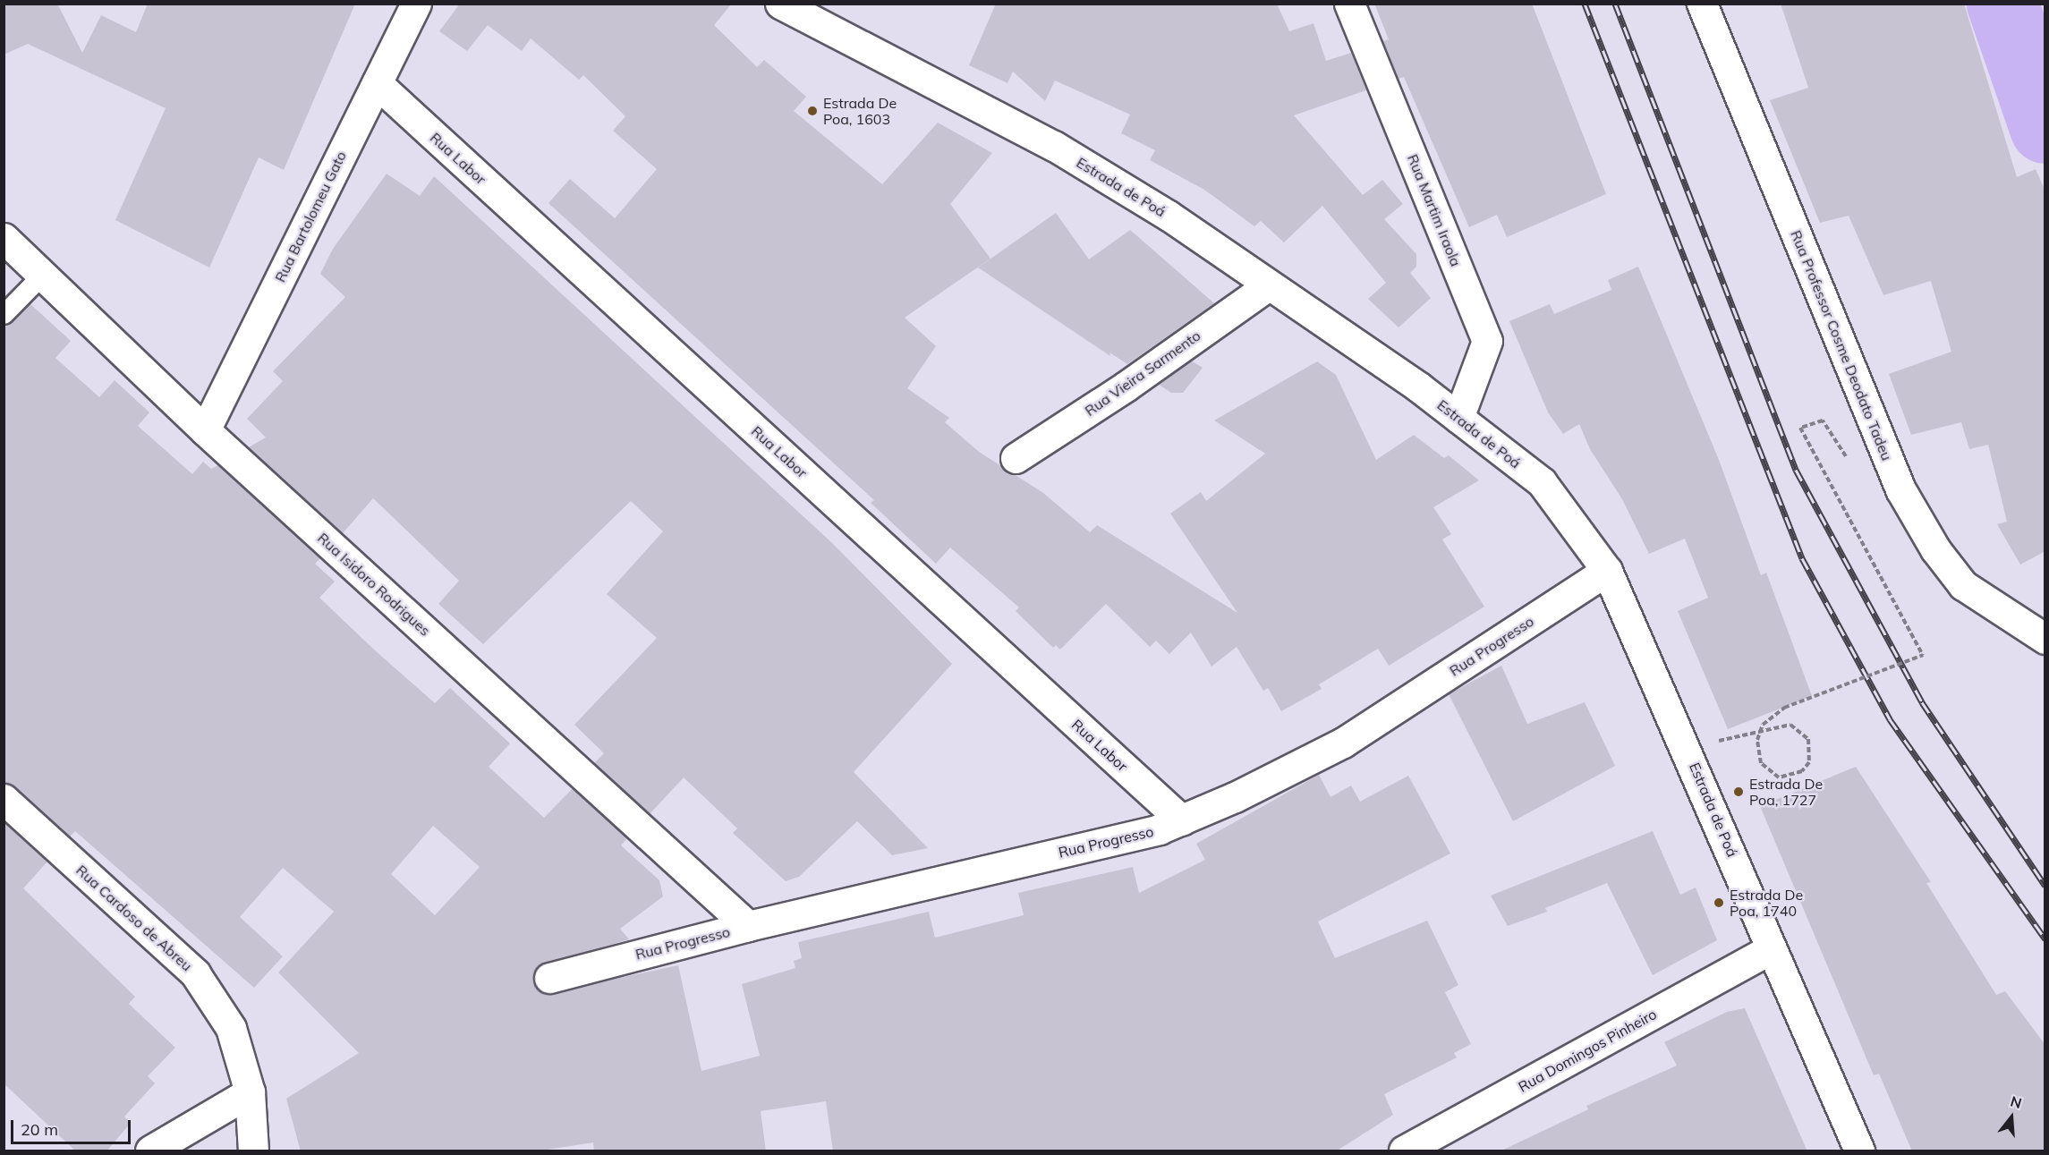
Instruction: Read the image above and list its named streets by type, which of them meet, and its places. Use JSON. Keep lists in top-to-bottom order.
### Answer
{
  "streets": {
    "street": [
      "Rua Labor",
      "Estrada de Poá",
      "Rua Martim Iraola",
      "Rua Bartolomeu Gato",
      "Rua Professor Cosme Deodato Tadeu",
      "Rua Vieira Sarmento",
      "Rua Isidoro Rodrigues",
      "Rua Progresso",
      "Rua Cardoso de Abreu",
      "Rua Domingos Pinheiro"
    ]
  },
  "crossings": [
    ["Rua Labor", "Rua Bartolomeu Gato"],
    ["Rua Labor", "Rua Progresso"],
    ["Estrada de Poá", "Rua Martim Iraola"],
    ["Estrada de Poá", "Rua Vieira Sarmento"],
    ["Estrada de Poá", "Rua Progresso"],
    ["Estrada de Poá", "Rua Domingos Pinheiro"],
    ["Rua Bartolomeu Gato", "Rua Isidoro Rodrigues"],
    ["Rua Isidoro Rodrigues", "Rua Progresso"]
  ],
  "places": ["Estrada De Poa, 1603", "Estrada De Poa, 1727", "Estrada De Poa, 1740"],
  "scale_bar": "20 m",
  "north": "top"
}
